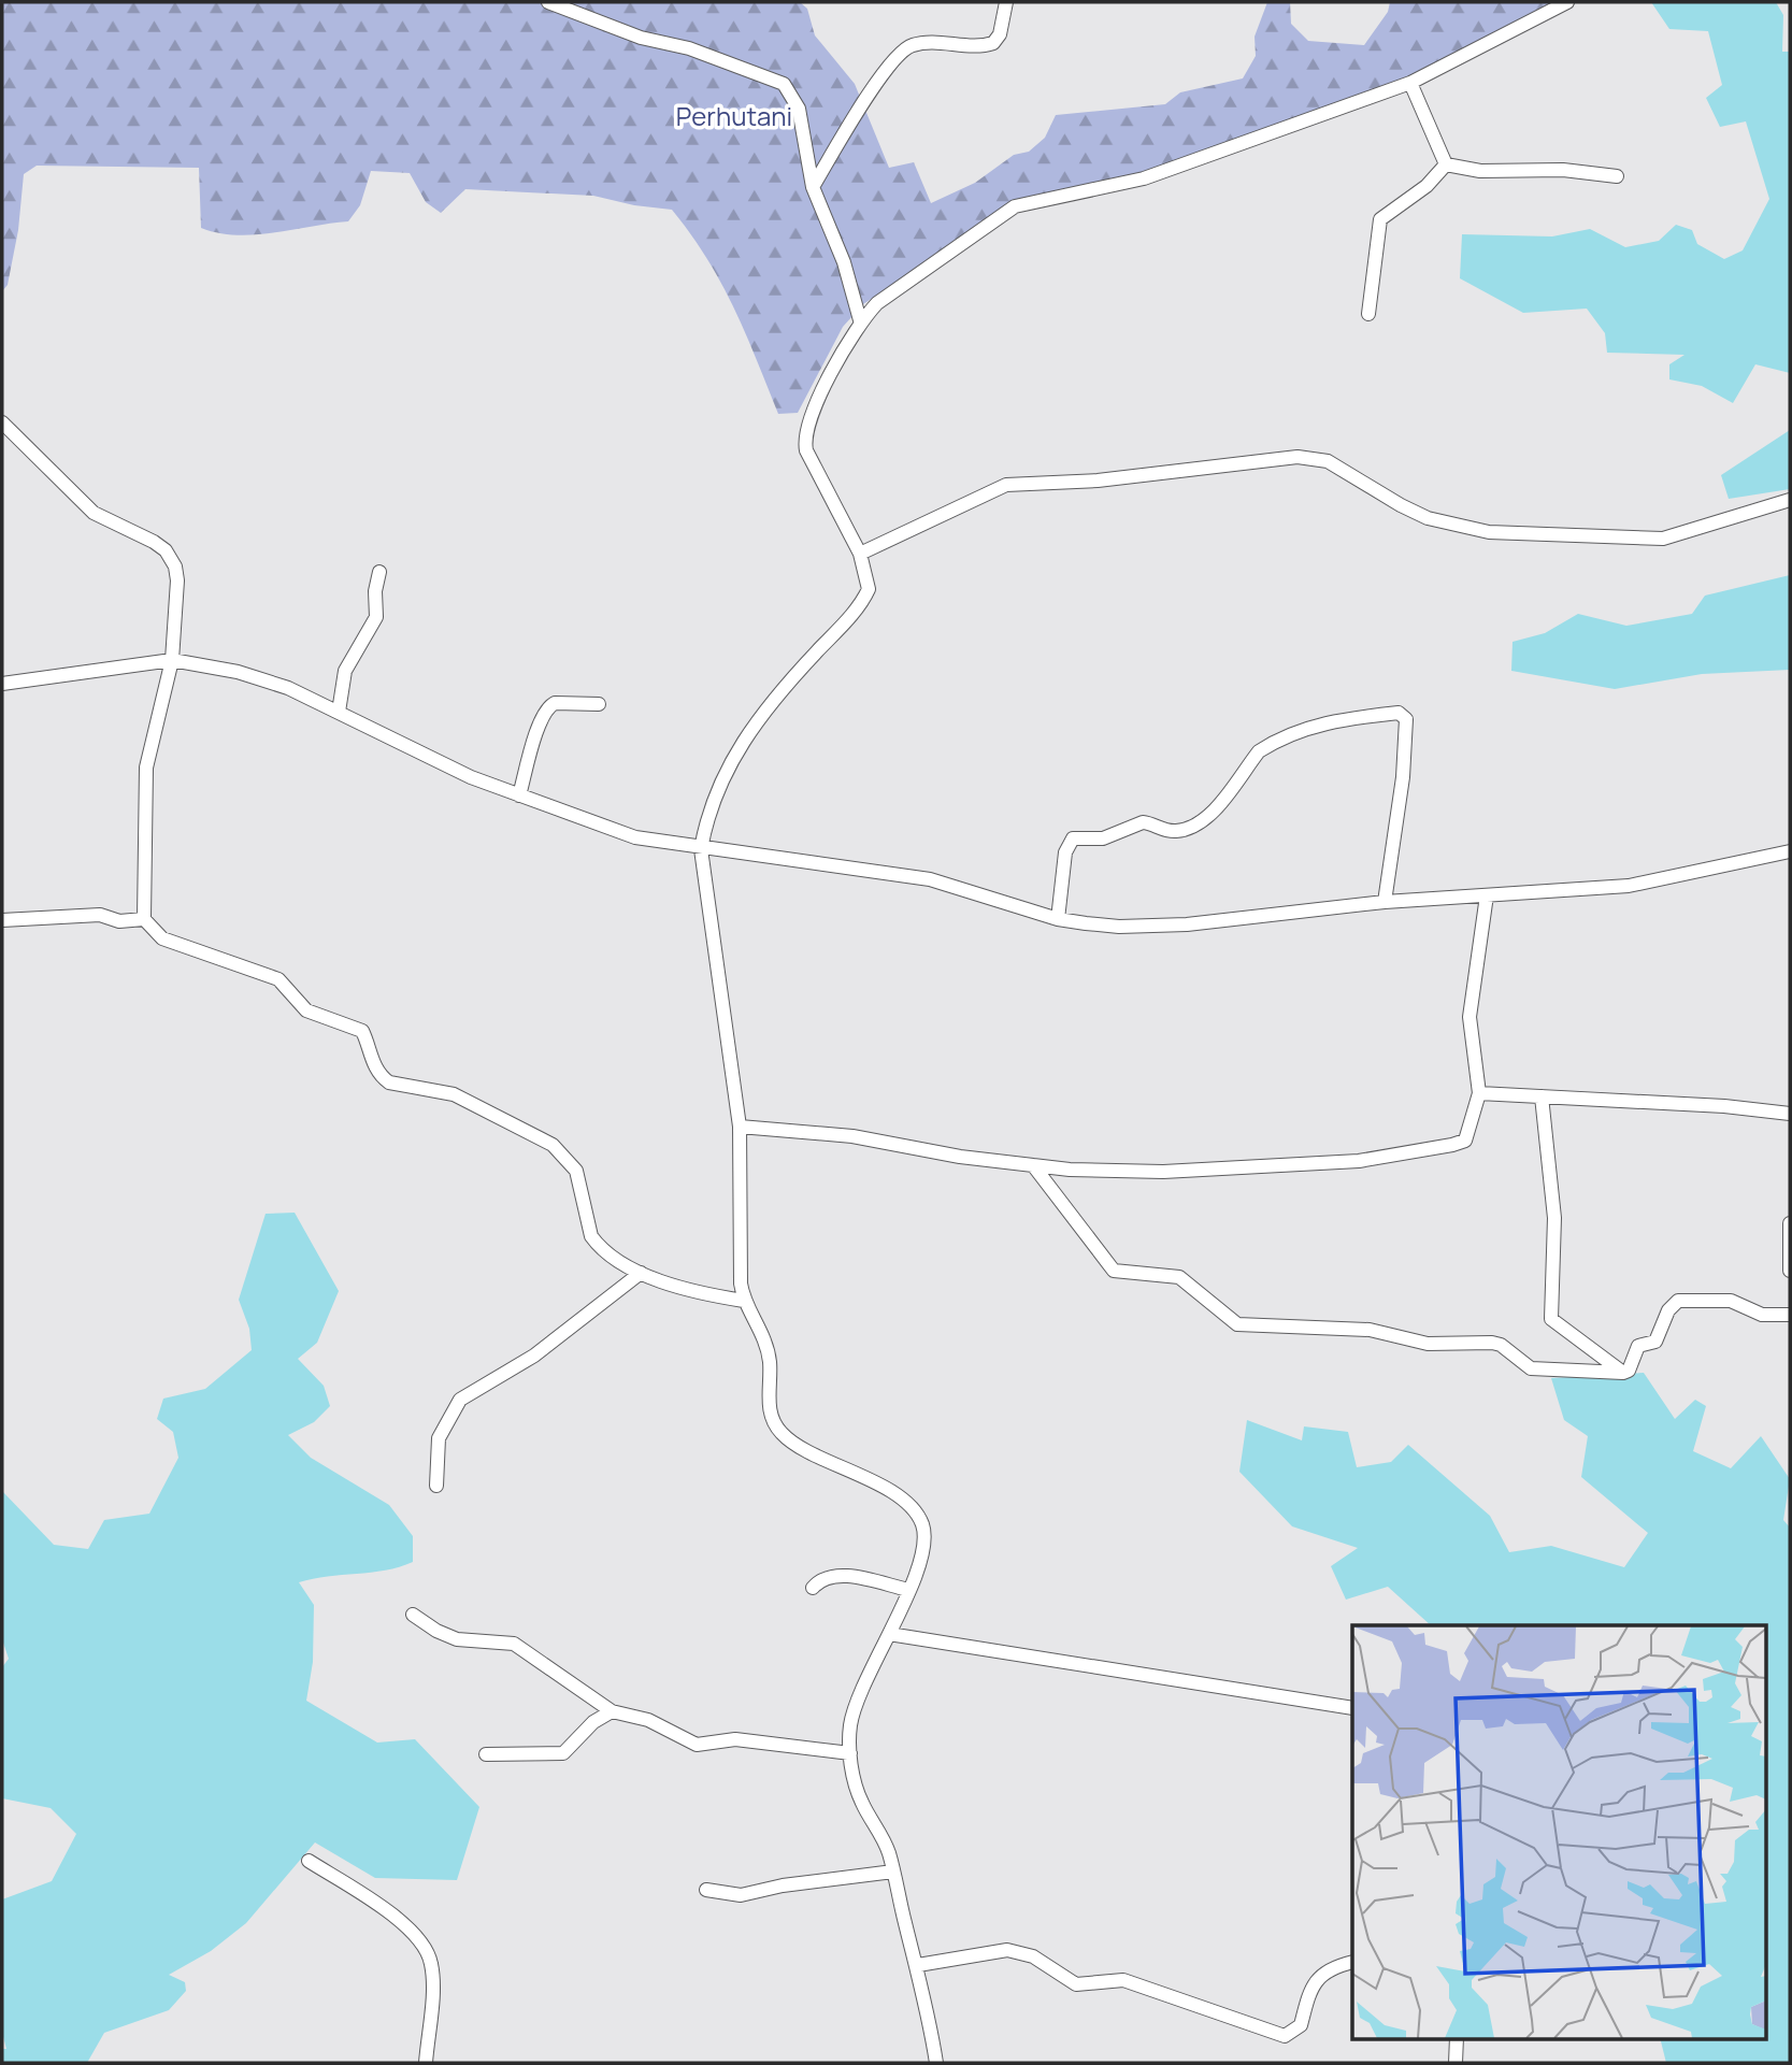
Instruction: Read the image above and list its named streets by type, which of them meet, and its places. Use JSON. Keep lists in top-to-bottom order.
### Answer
{
  "parks": ["Perhutani"]
}
